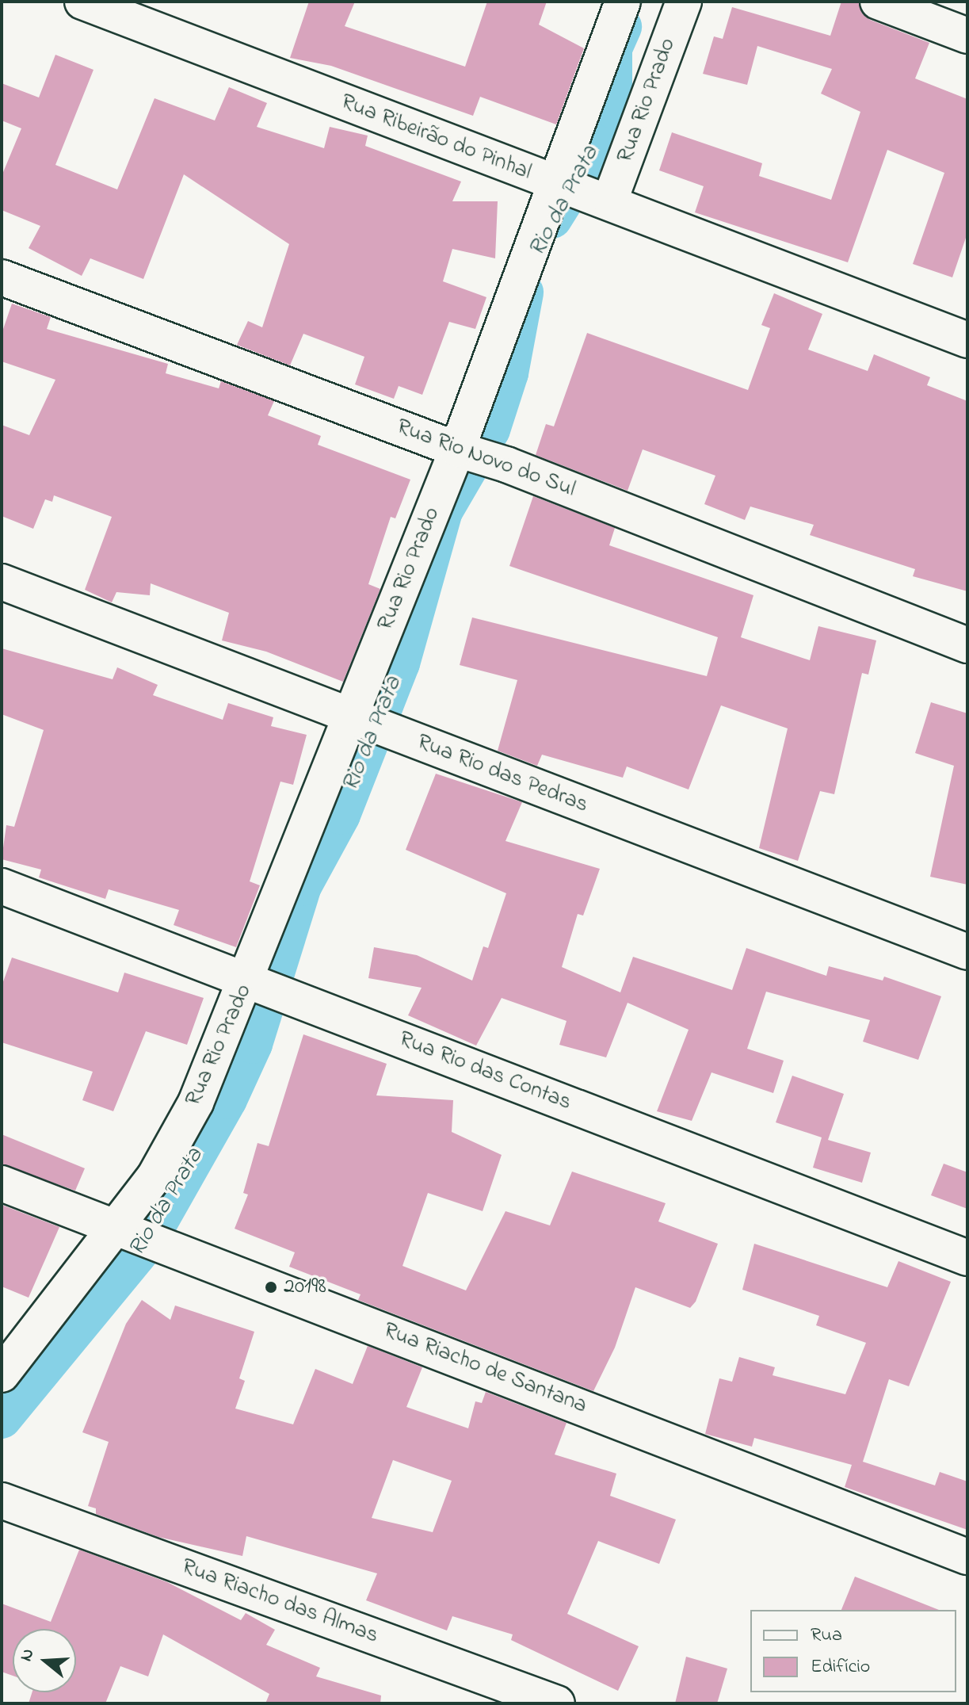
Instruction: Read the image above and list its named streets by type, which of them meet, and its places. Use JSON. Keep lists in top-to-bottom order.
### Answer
{
  "streets": {
    "street": [
      "Rua Rio Prado",
      "Rua Ribeirão do Pinhal",
      "Rua Rio Novo do Sul",
      "Rua Rio das Pedras",
      "Rua Rio das Contas",
      "Rua Riacho de Santana",
      "Rua Riacho das Almas"
    ]
  },
  "crossings": [
    ["Rua Rio Prado", "Rua Ribeirão do Pinhal"],
    ["Rua Rio Prado", "Rua Rio Novo do Sul"],
    ["Rua Rio Prado", "Rua Rio das Pedras"],
    ["Rua Rio Prado", "Rua Rio das Contas"],
    ["Rua Rio Prado", "Rua Riacho de Santana"]
  ],
  "water": ["Rio da Prata"],
  "places": ["20198"],
  "legend": ["Rua", "Edifício"],
  "north": "left"
}
